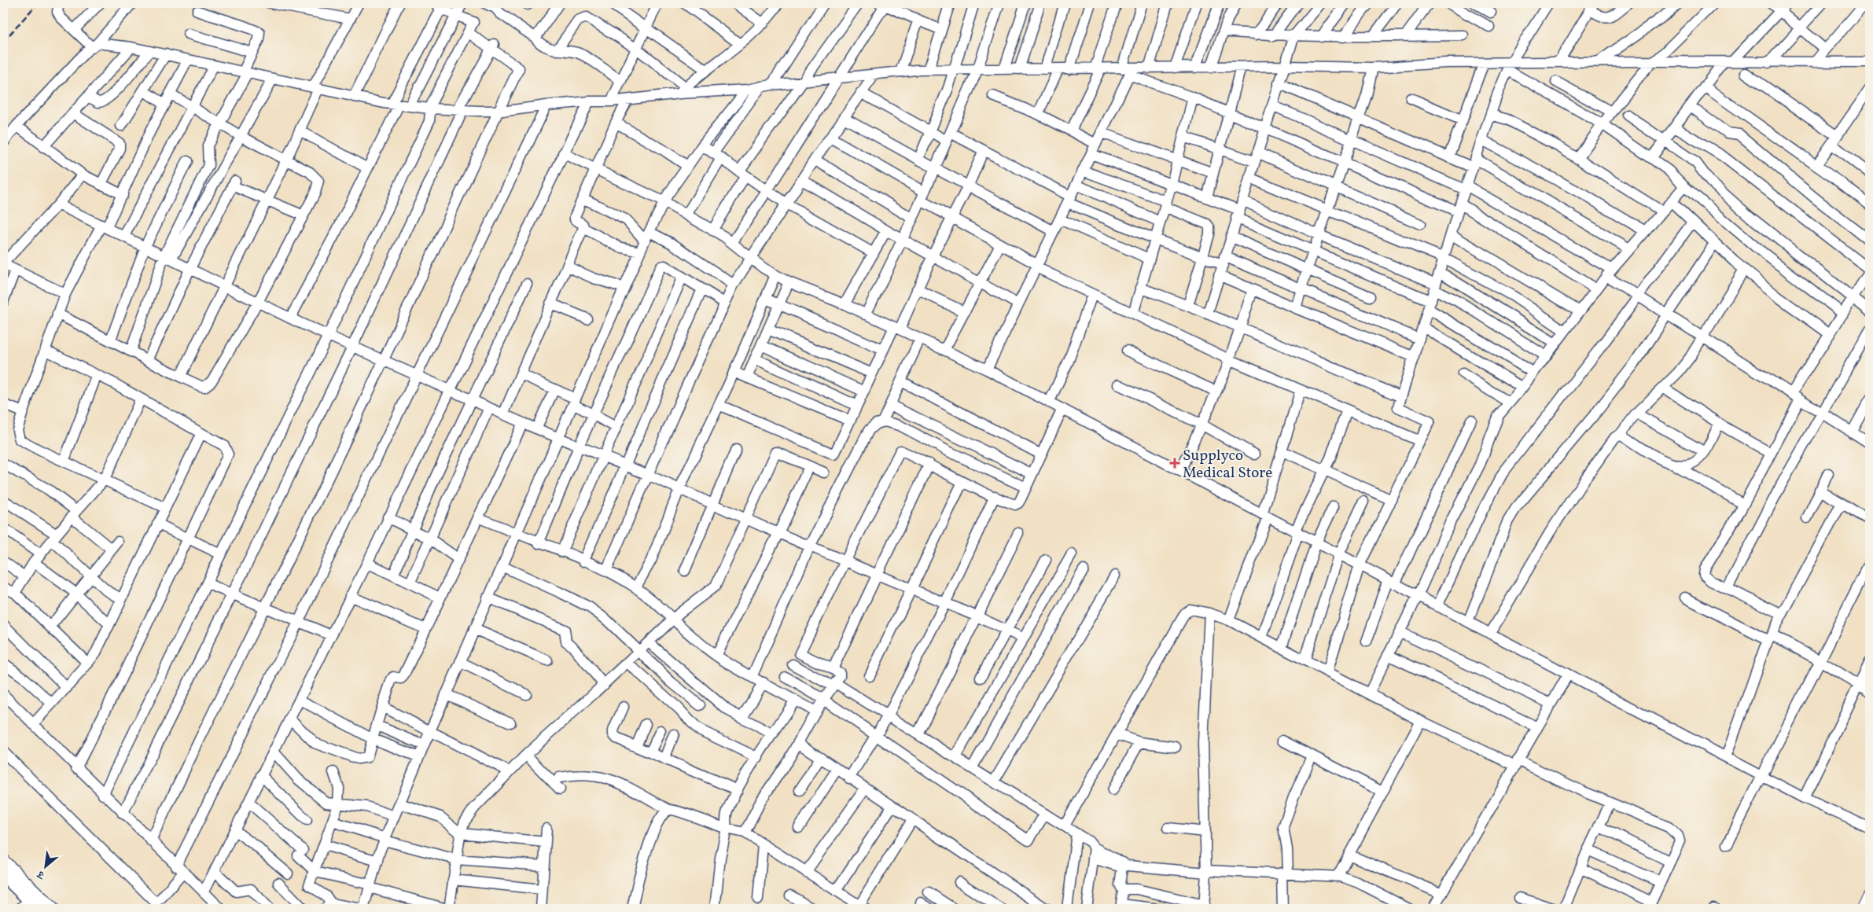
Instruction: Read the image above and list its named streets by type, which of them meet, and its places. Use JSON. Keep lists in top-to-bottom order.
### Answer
{
  "places": {
    "health": ["Supplyco Medical Store"]
  },
  "north": "bottom left"
}
